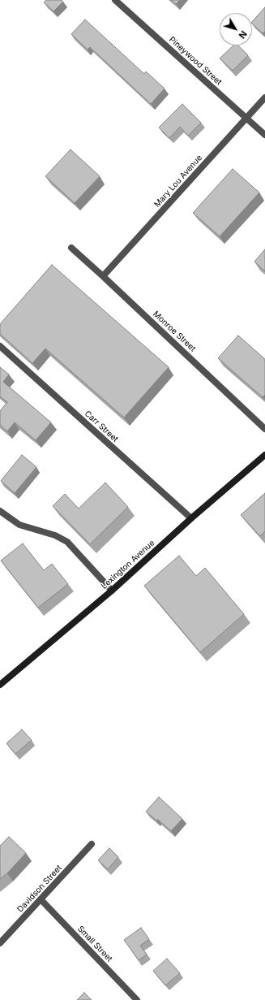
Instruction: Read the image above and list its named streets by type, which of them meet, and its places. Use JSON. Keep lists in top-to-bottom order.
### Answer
{
  "streets": {
    "main road": ["Lexington Avenue"],
    "street": [
      "Pineywood Street",
      "Mary Lou Avenue",
      "Monroe Street",
      "Carr Street",
      "Davidson Street",
      "Small Street"
    ]
  },
  "crossings": [
    ["Pineywood Street", "Mary Lou Avenue"],
    ["Mary Lou Avenue", "Monroe Street"],
    ["Carr Street", "Lexington Avenue"],
    ["Davidson Street", "Small Street"]
  ],
  "north": "bottom right"
}
